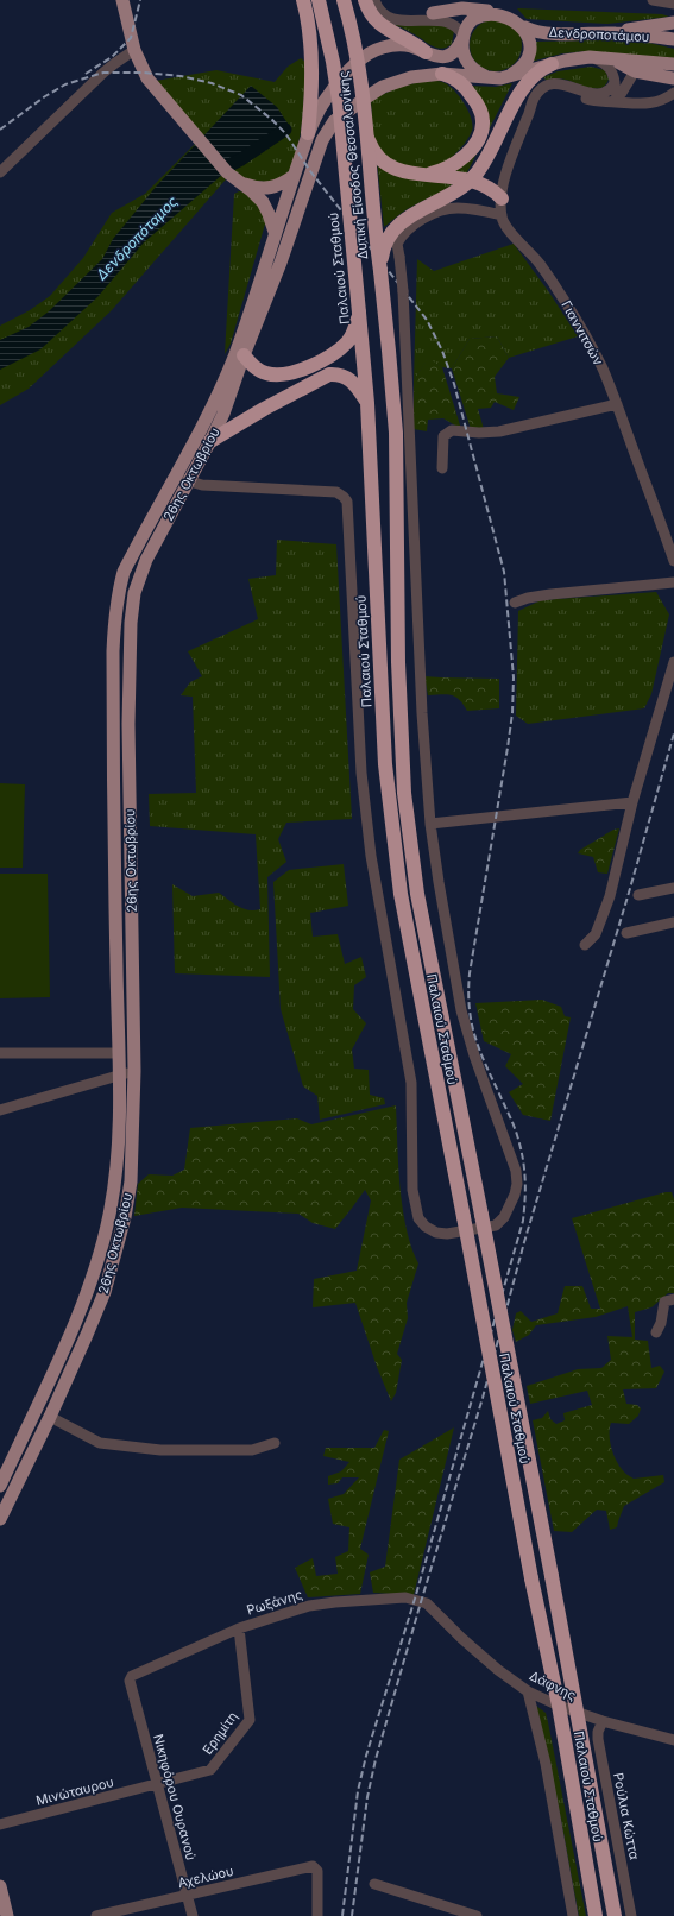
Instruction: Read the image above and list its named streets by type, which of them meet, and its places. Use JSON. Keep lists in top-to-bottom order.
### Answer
{
  "streets": {
    "highway": ["Δυτική Είσοδος Θεσσαλονίκης", "Παλαιού Σταθμού"],
    "main road": ["Δενδροποτάμου", "26ης Οκτωβρίου"],
    "street": [
      "Γιαννιτσών",
      "Ρωξάνης",
      "Δάφνης",
      "Ερημίτη",
      "Μινώταυρου",
      "Νικηφόρου Ουρανού",
      "Ρούλια Κώττα",
      "Αχελώου"
    ]
  },
  "crossings": [
    ["Δενδροποτάμου", "26ης Οκτωβρίου"],
    ["Δυτική Είσοδος Θεσσαλονίκης", "Παλαιού Σταθμού"],
    ["Παλαιού Σταθμού", "Δάφνης"],
    ["Ρωξάνης", "Δάφνης"],
    ["Ρωξάνης", "Ερημίτη"],
    ["Ρωξάνης", "Νικηφόρου Ουρανού"],
    ["Δάφνης", "Ρούλια Κώττα"],
    ["Ερημίτη", "Μινώταυρου"],
    ["Ερημίτη", "Νικηφόρου Ουρανού"],
    ["Μινώταυρου", "Νικηφόρου Ουρανού"],
    ["Νικηφόρου Ουρανού", "Αχελώου"]
  ],
  "water": ["Δενδροπόταμος"]
}
